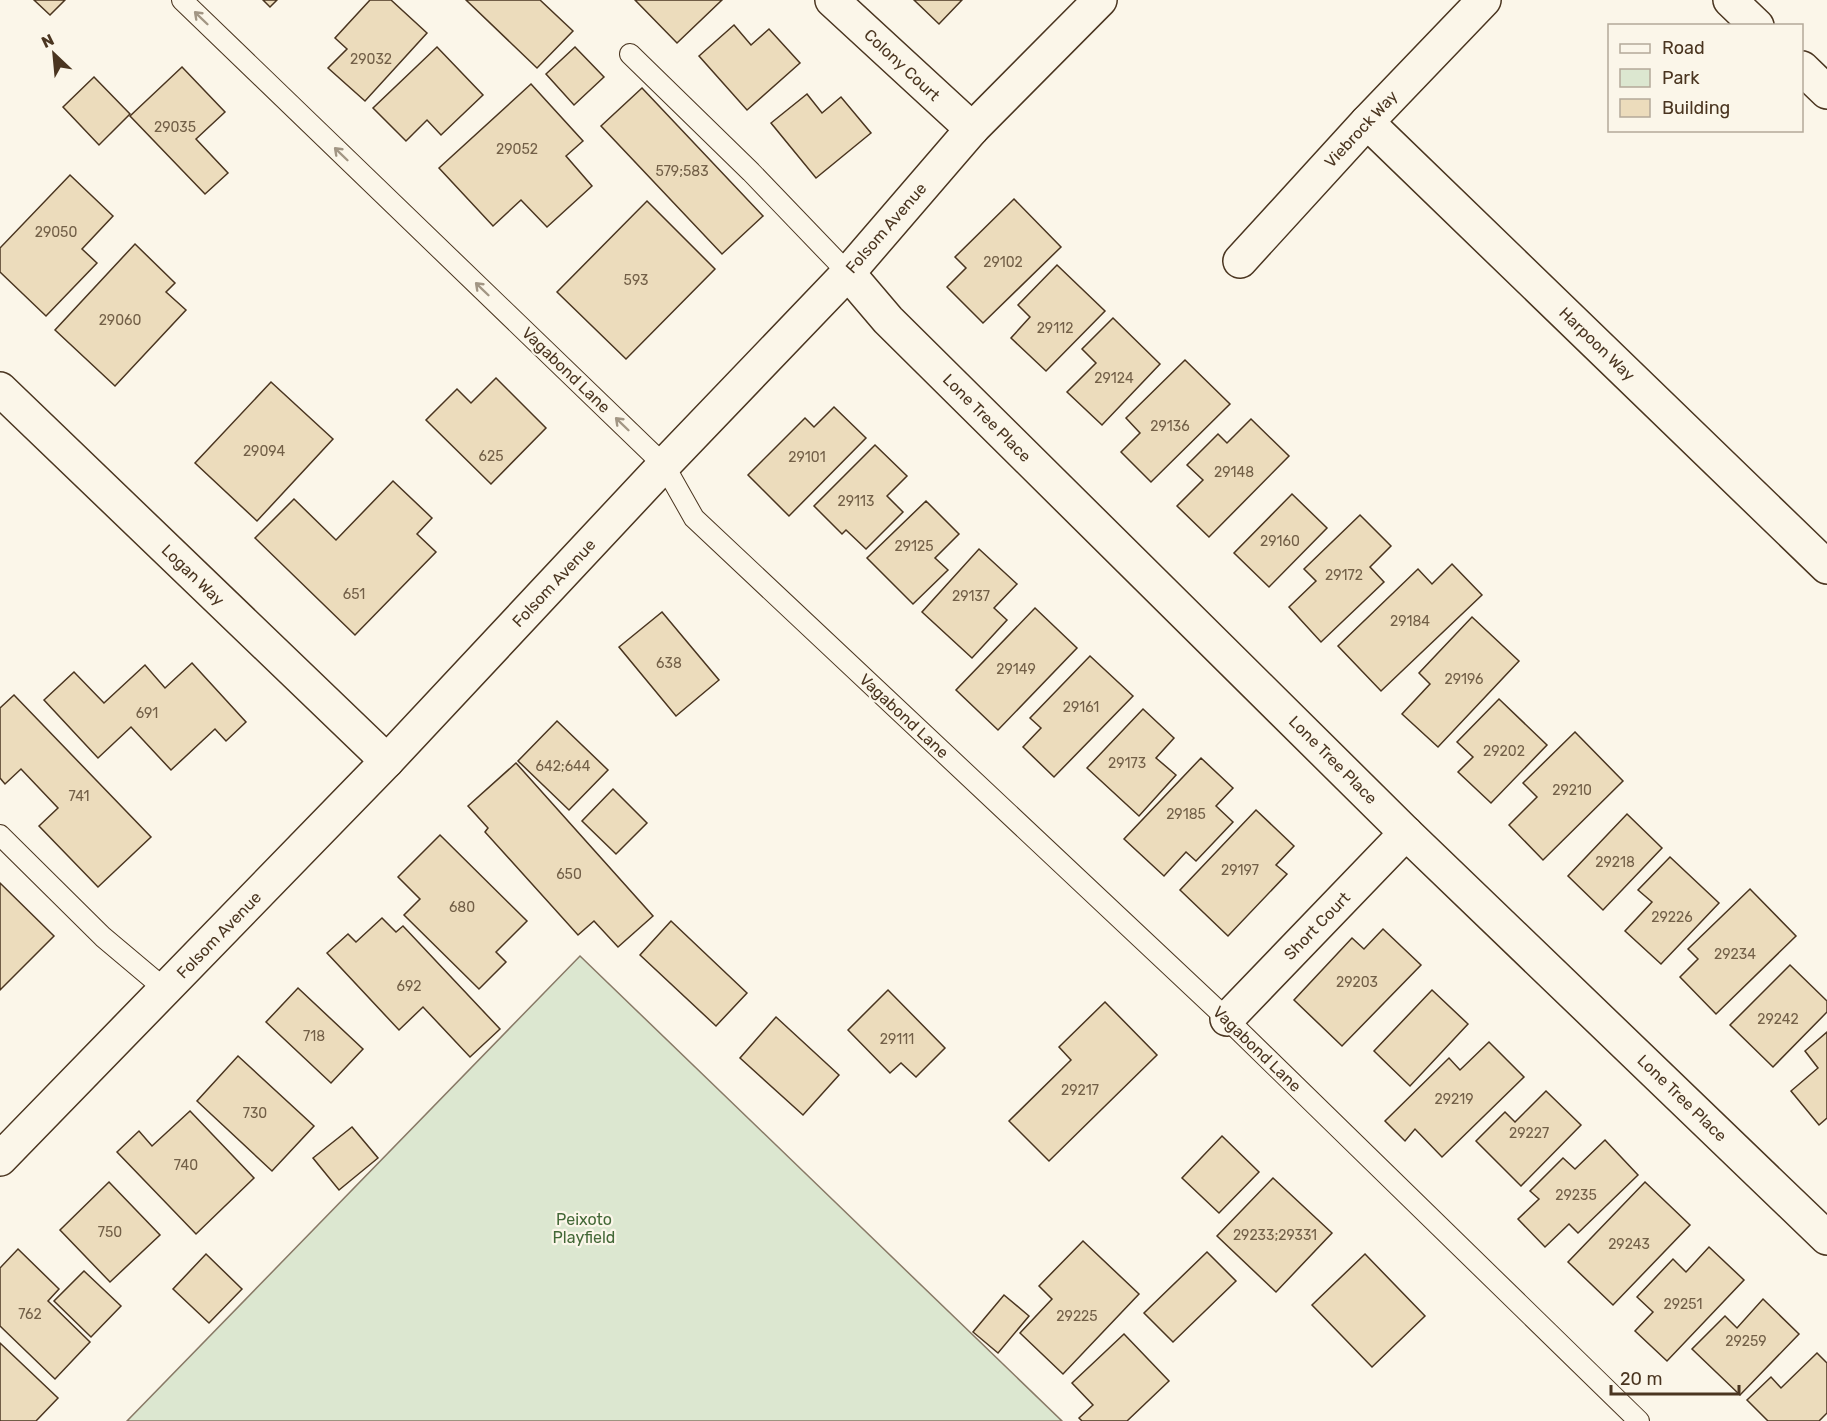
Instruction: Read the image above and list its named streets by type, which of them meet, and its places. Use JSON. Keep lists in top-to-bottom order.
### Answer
{
  "streets": {
    "street": [
      "Colony Court",
      "Viebrock Way",
      "Folsom Avenue",
      "Harpoon Way",
      "Lone Tree Place",
      "Logan Way",
      "Short Court"
    ],
    "lane": ["Vagabond Lane"]
  },
  "crossings": [
    ["Colony Court", "Folsom Avenue"],
    ["Viebrock Way", "Harpoon Way"],
    ["Folsom Avenue", "Vagabond Lane"],
    ["Folsom Avenue", "Lone Tree Place"],
    ["Folsom Avenue", "Logan Way"],
    ["Vagabond Lane", "Short Court"],
    ["Lone Tree Place", "Short Court"]
  ],
  "parks": ["Peixoto Playfield"],
  "house_numbers": [
    "29032",
    "29035",
    "29052",
    "579;583",
    "29050",
    "29102",
    "593",
    "29060",
    "29112",
    "29124",
    "29136",
    "29094",
    "625",
    "29101",
    "29148",
    "29113",
    "29160",
    "29125",
    "29172",
    "651",
    "29137",
    "29184",
    "638",
    "29149",
    "29196",
    "29161",
    "691",
    "29202",
    "29173",
    "642;644",
    "29210",
    "741",
    "29185",
    "29218",
    "29197",
    "650",
    "680",
    "29226",
    "29234",
    "29203",
    "692",
    "29242",
    "718",
    "29111",
    "29217",
    "29219",
    "730",
    "29227",
    "740",
    "29235",
    "750",
    "29233;29331",
    "29243",
    "29251",
    "762",
    "29225",
    "29259"
  ],
  "legend": ["Road", "Park", "Building"],
  "scale_bar": "20 m",
  "north": "top left"
}
